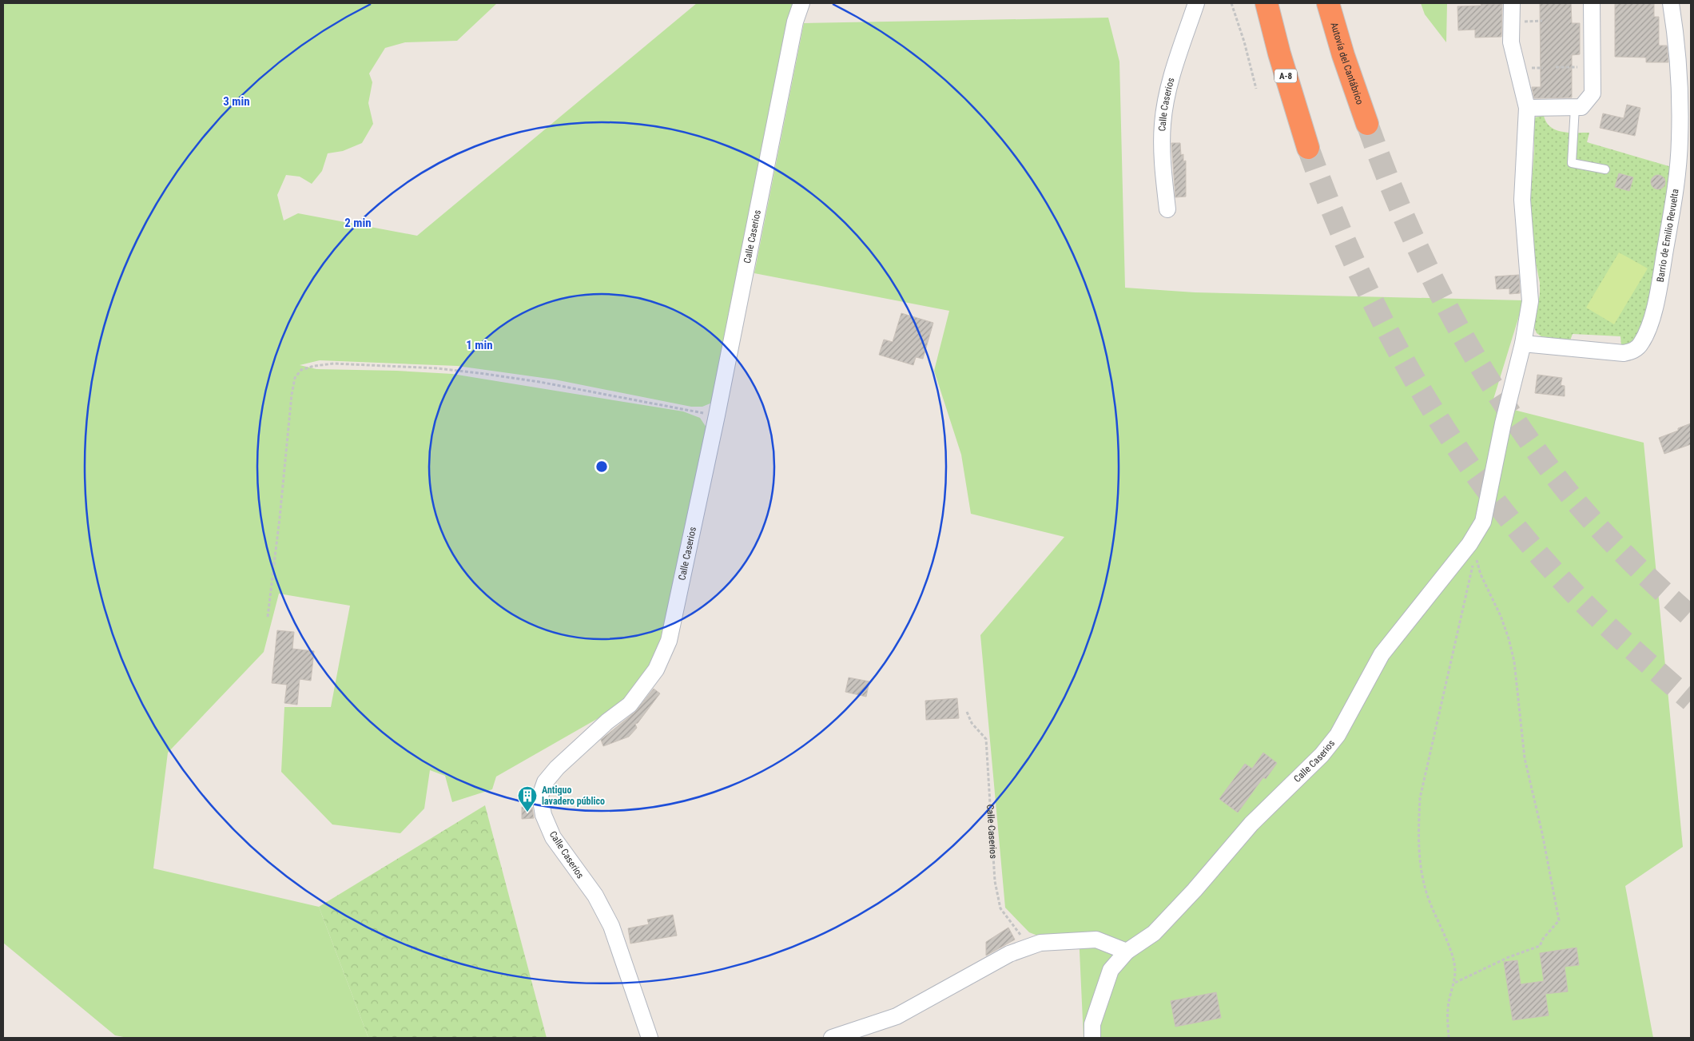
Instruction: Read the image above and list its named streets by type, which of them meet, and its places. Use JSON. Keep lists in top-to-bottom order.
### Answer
{
  "streets": {
    "highway": ["Autovía del Cantábrico", "A-8"],
    "street": ["Calle Caserios", "Barrio de Emilio Revuelta"]
  },
  "crossings": [
    ["Calle Caserios", "Barrio de Emilio Revuelta"]
  ],
  "places": {
    "building": ["Antiguo lavadero público"]
  },
  "rings": ["3 min", "2 min", "1 min"]
}
